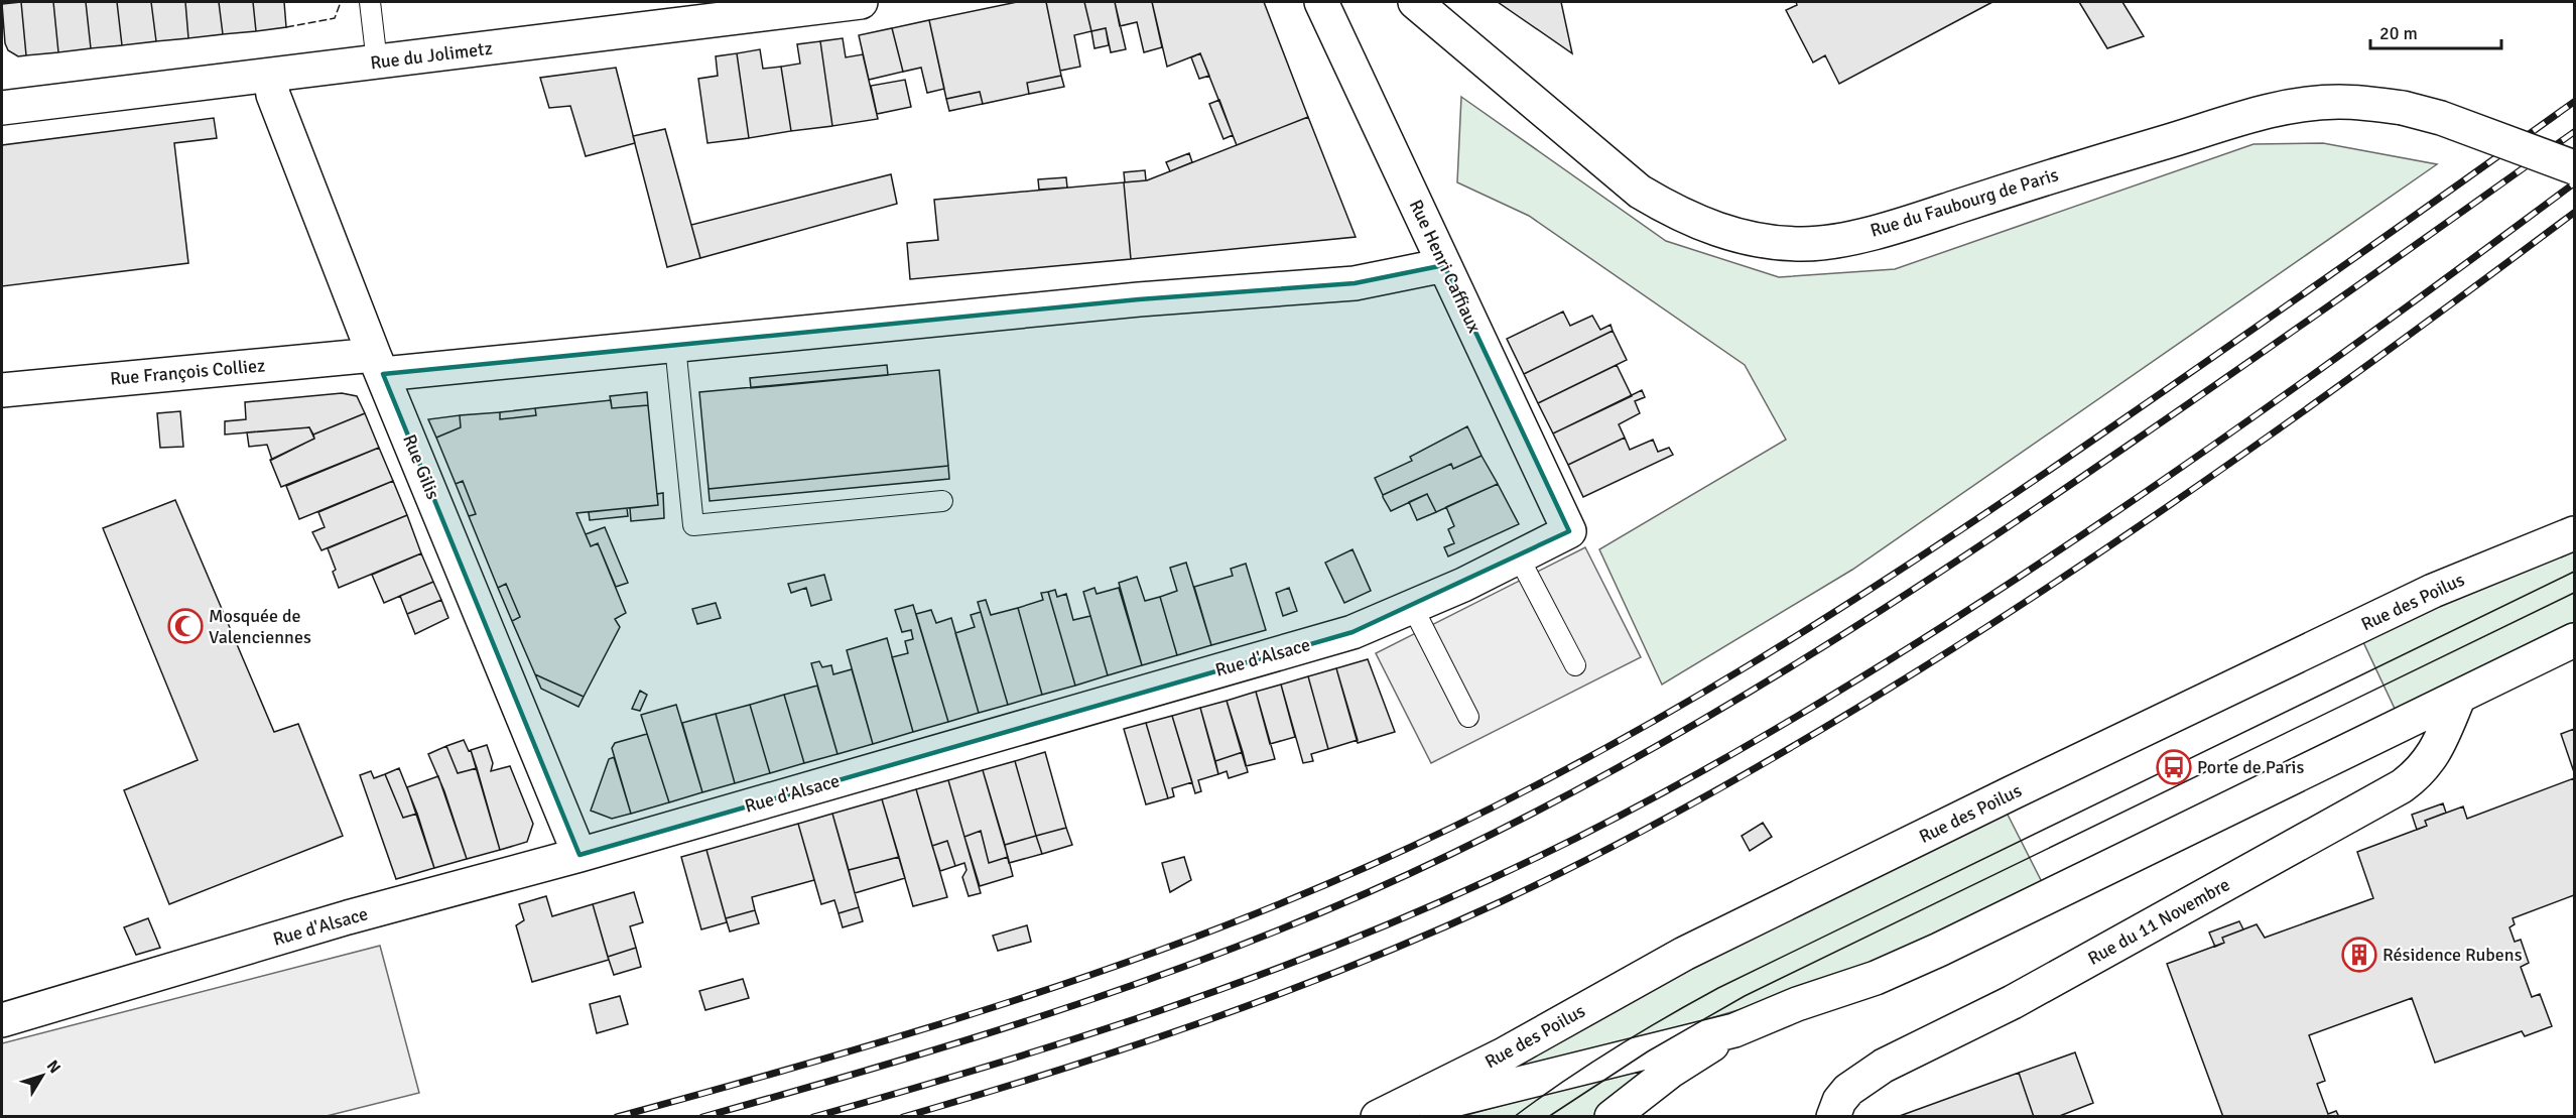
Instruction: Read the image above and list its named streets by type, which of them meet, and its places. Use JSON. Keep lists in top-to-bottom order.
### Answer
{
  "streets": {
    "street": [
      "Rue du Jolimetz",
      "Rue du Faubourg de Paris",
      "Rue Henri Caffiaux",
      "Rue François Colliez",
      "Rue Gilis",
      "Rue des Poilus",
      "Rue d'Alsace",
      "Rue du 11 Novembre"
    ]
  },
  "crossings": [
    ["Rue du Jolimetz", "Rue Gilis"],
    ["Rue Henri Caffiaux", "Rue François Colliez"],
    ["Rue Henri Caffiaux", "Rue d'Alsace"],
    ["Rue François Colliez", "Rue Gilis"],
    ["Rue Gilis", "Rue d'Alsace"],
    ["Rue des Poilus", "Rue du 11 Novembre"]
  ],
  "places": {
    "mosque": ["Mosquée de Valenciennes"],
    "bus stop": ["Porte de Paris"],
    "building": ["Résidence Rubens"]
  },
  "scale_bar": "20 m",
  "north": "top right"
}
